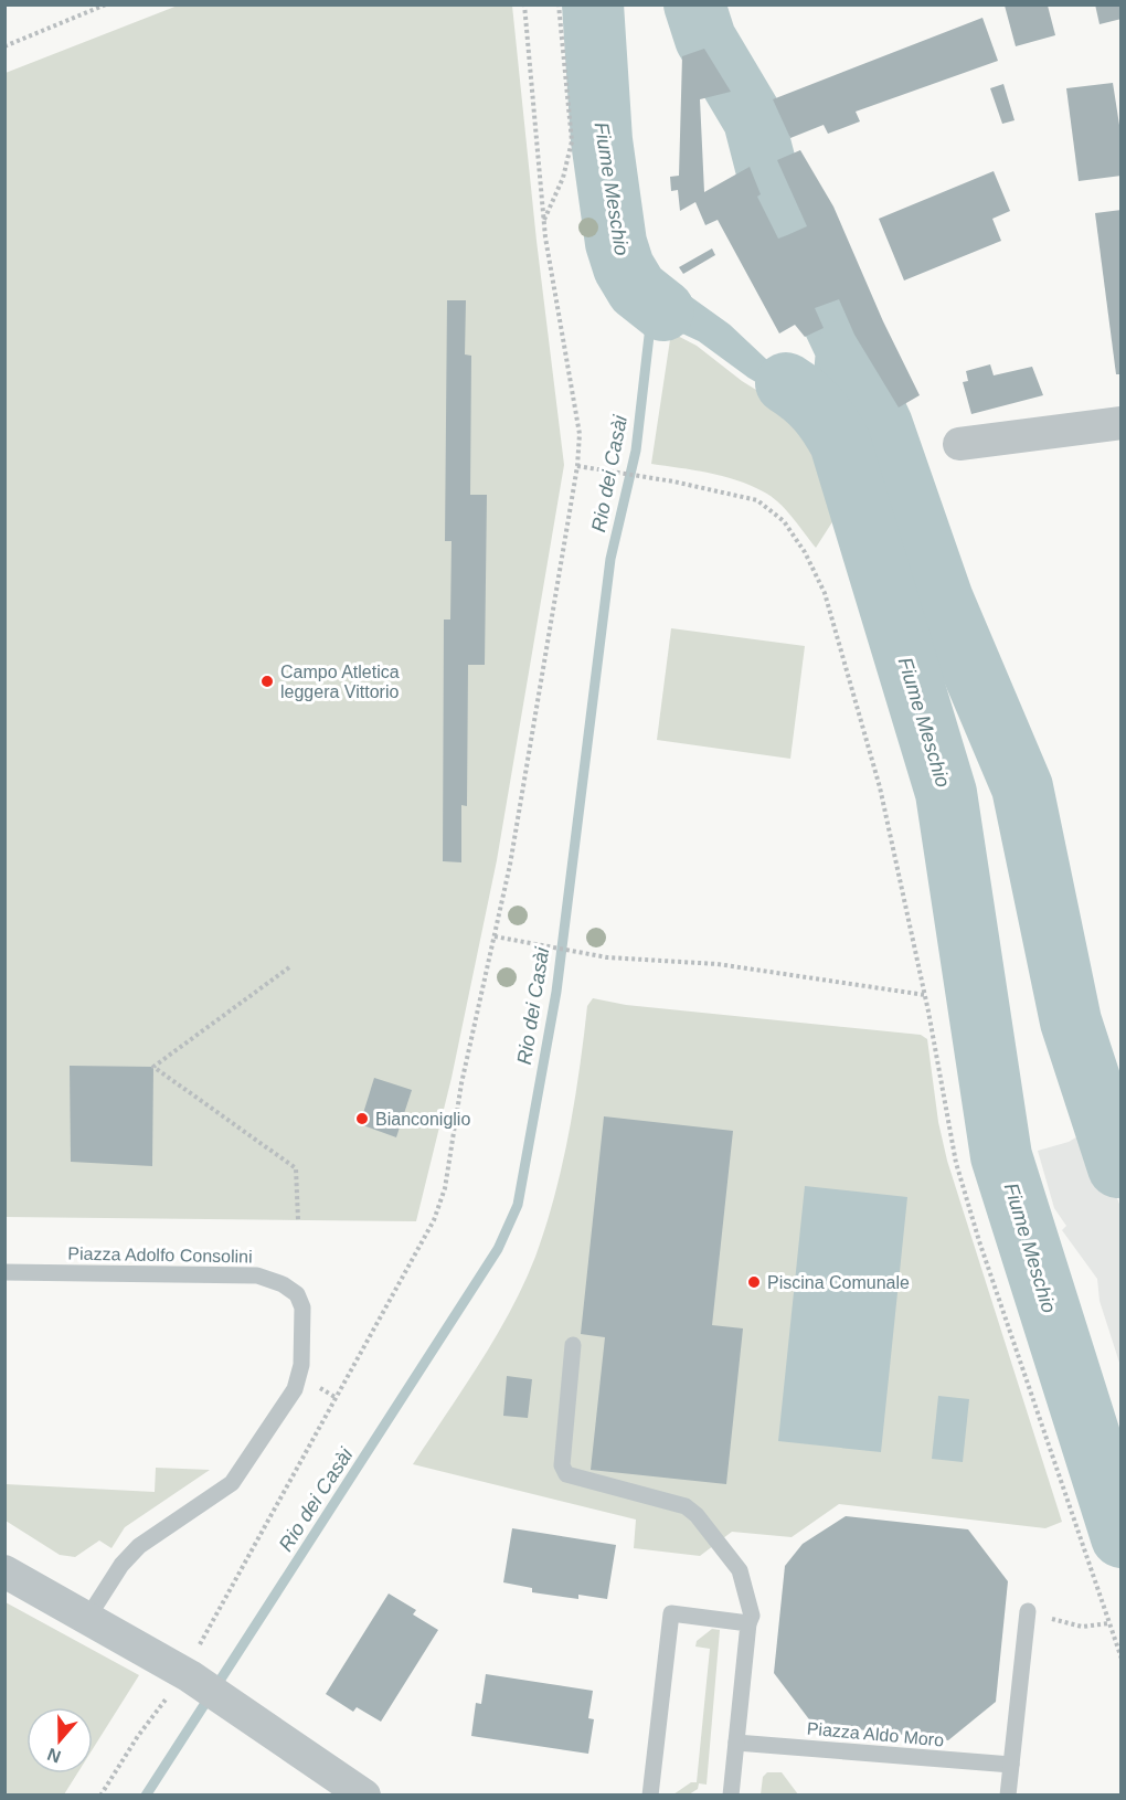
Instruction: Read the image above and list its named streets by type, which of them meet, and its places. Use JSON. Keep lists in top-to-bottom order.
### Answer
{
  "streets": {
    "lane": ["Piazza Adolfo Consolini", "Piazza Aldo Moro"]
  },
  "water": ["Fiume Meschio", "Rio dei Casài"],
  "places": ["Campo Atletica leggera Vittorio", "Bianconiglio", "Piscina Comunale"],
  "north": "bottom"
}
